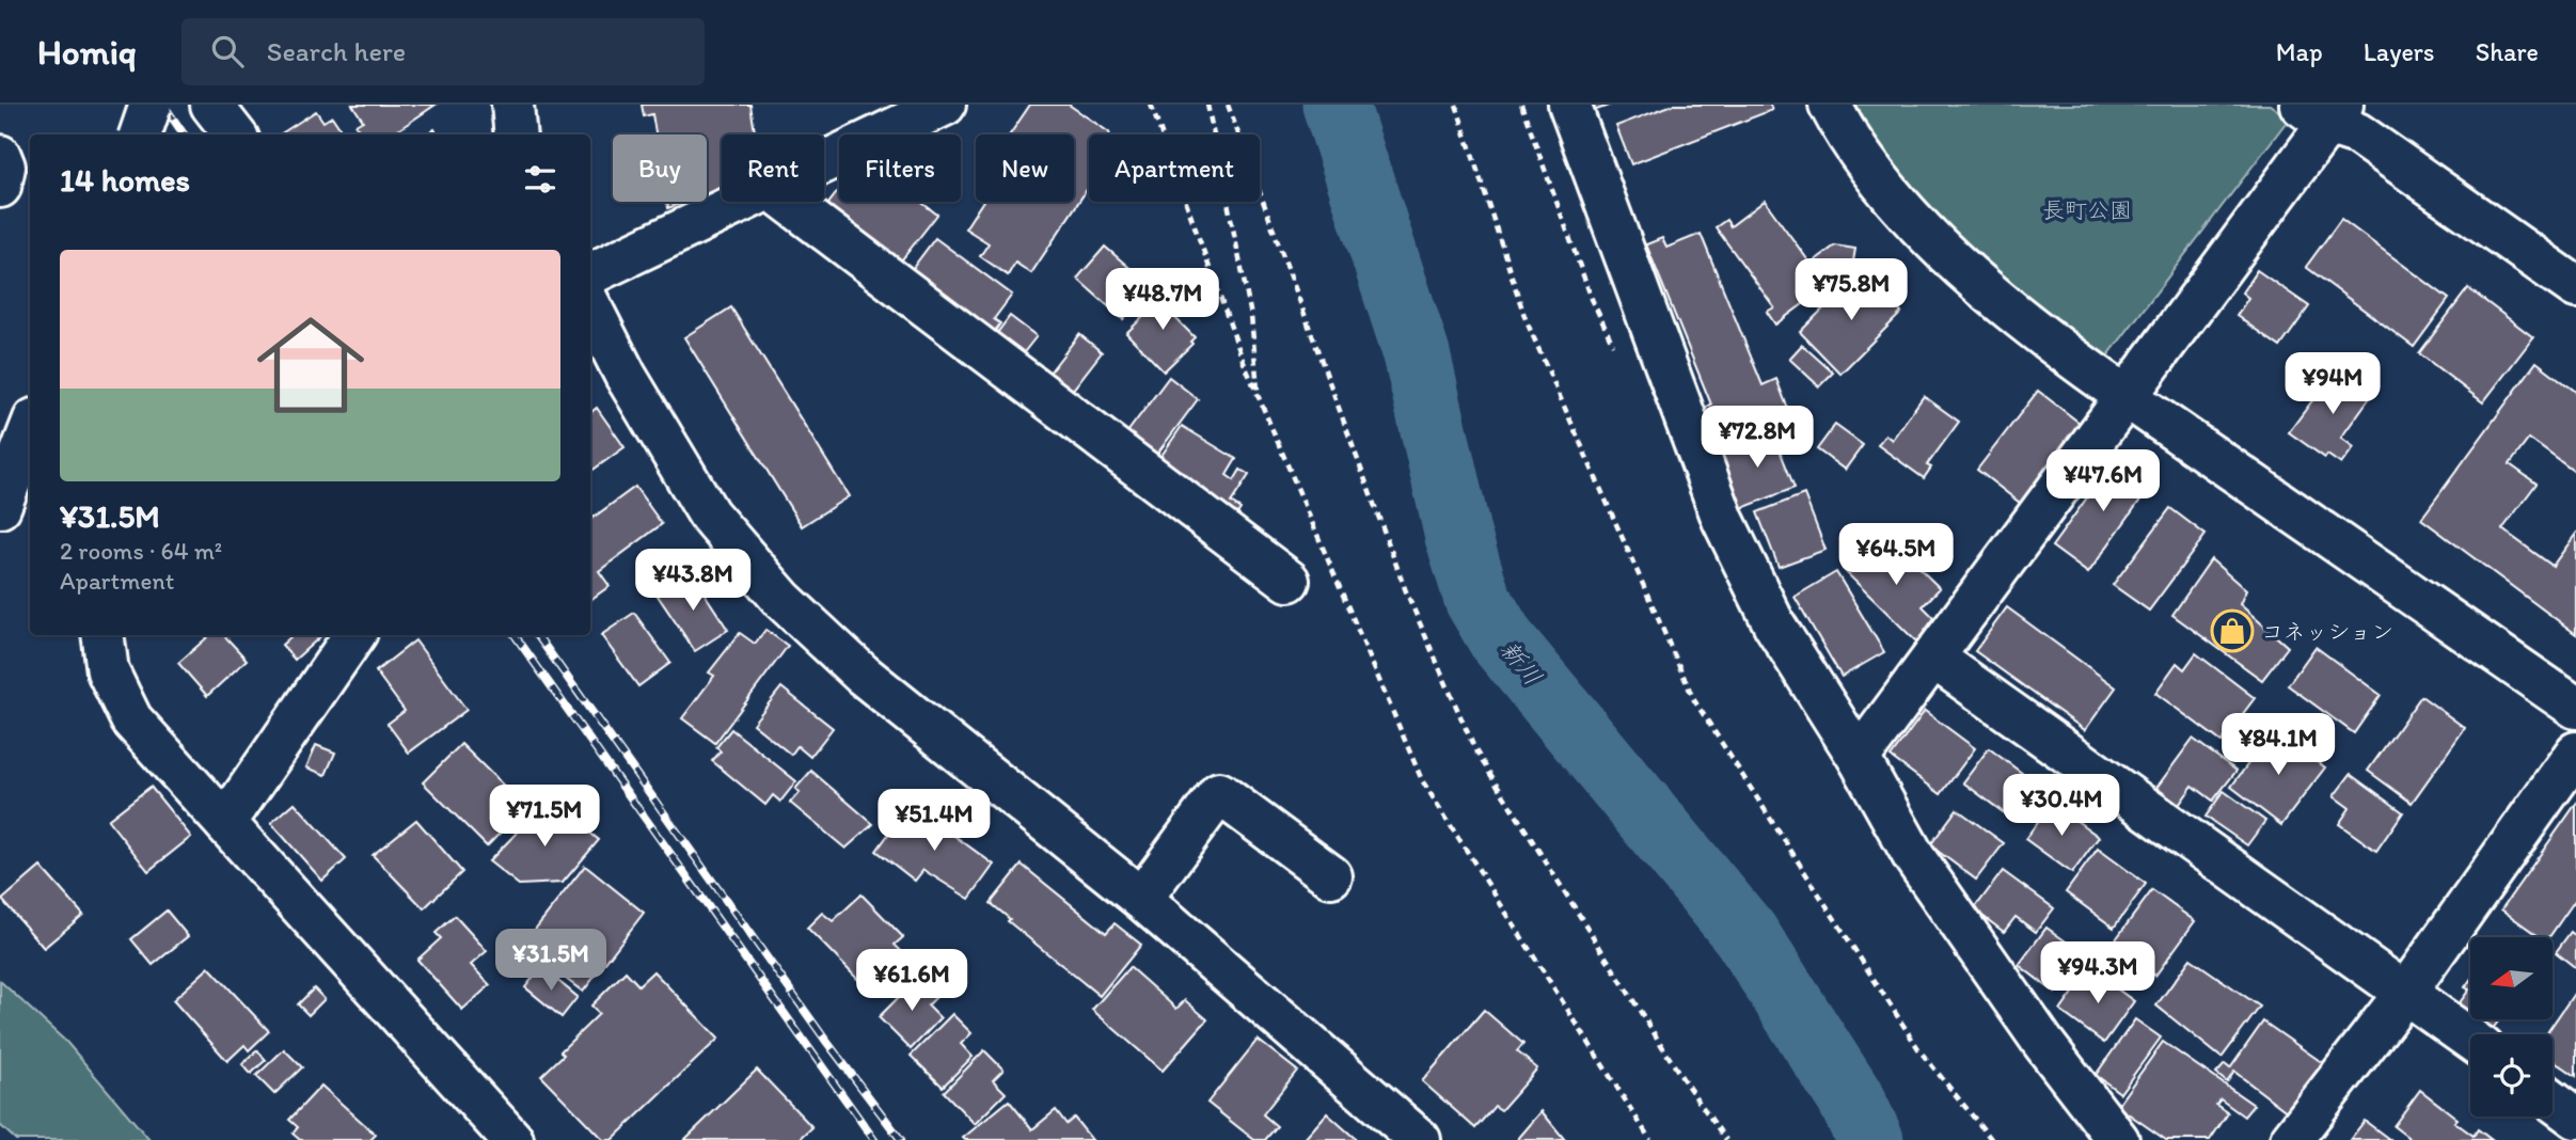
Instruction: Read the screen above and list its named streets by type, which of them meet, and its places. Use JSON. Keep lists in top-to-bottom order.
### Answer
{
  "water": ["新川"],
  "parks": ["長町公園"],
  "places": {
    "shop": ["コネッション"]
  },
  "north": "left",
  "page": {
    "header": "Homiq",
    "search": "Search here",
    "nav": ["Map", "Layers", "Share"],
    "chip": [
      "Buy",
      "Rent",
      "Filters",
      "New",
      "Apartment"
    ],
    "heading": "14 homes",
    "list": [
      {
        "name": "¥31.5M",
        "note": "2 rooms · 64 m² · Apartment"
      }
    ],
    "price": [
      "¥75.8M",
      "¥48.7M",
      "¥94M",
      "¥72.8M",
      "¥47.6M",
      "¥64.5M",
      "¥43.8M",
      "¥84.1M",
      "¥30.4M",
      "¥71.5M",
      "¥51.4M",
      "¥31.5M",
      "¥94.3M",
      "¥61.6M"
    ]
  }
}
